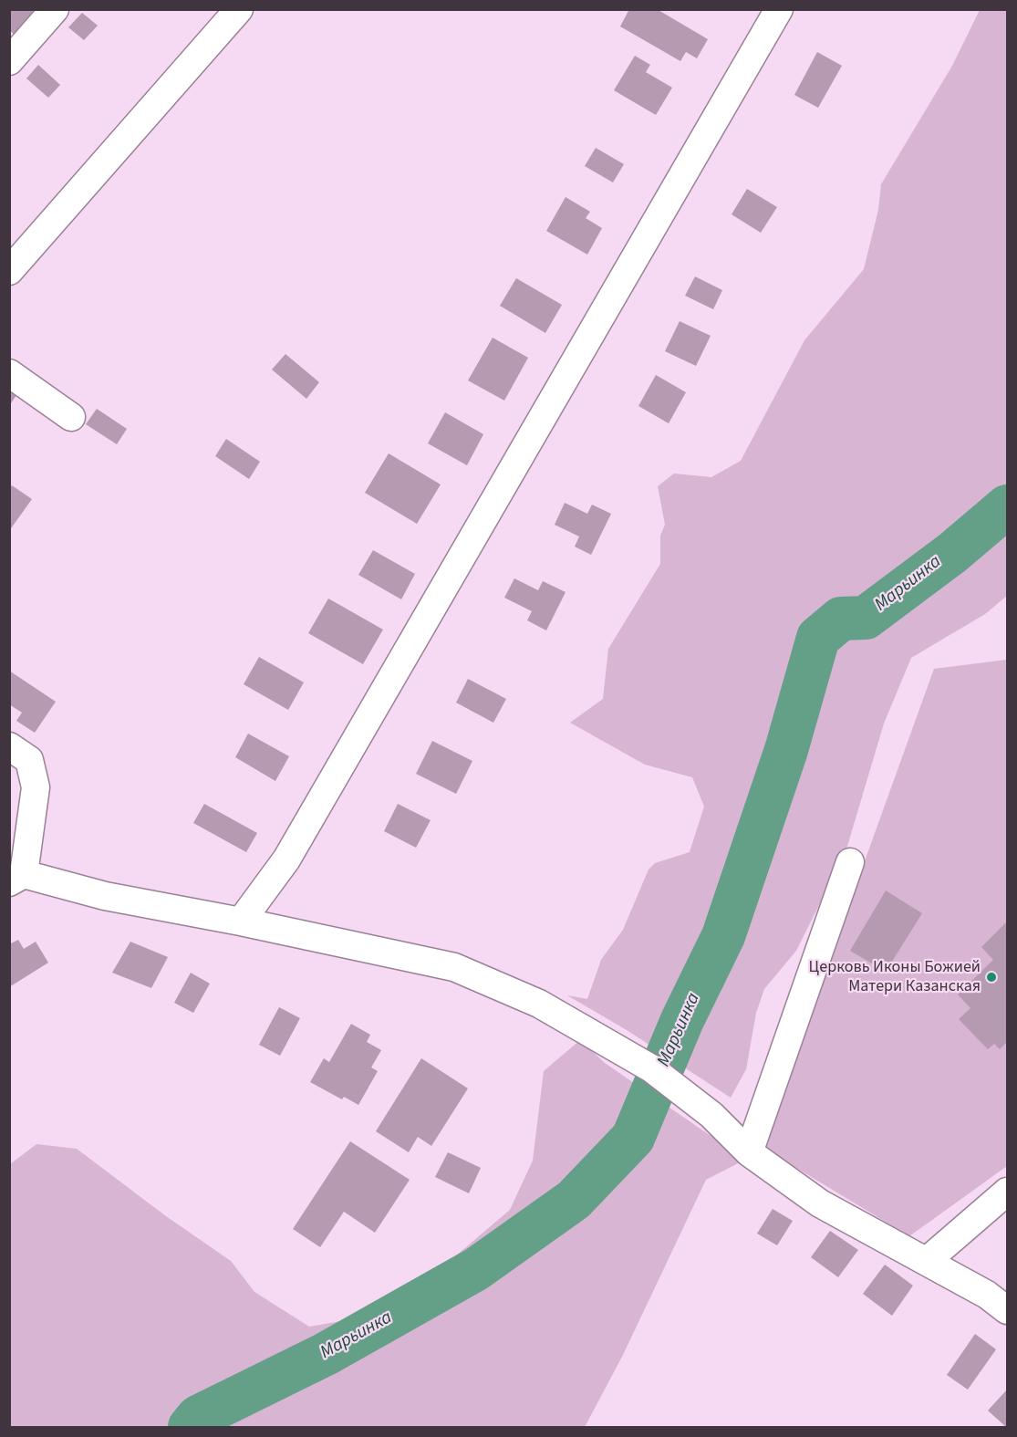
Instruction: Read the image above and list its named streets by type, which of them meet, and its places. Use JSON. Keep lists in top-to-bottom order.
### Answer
{
  "water": ["Марьинка"],
  "places": ["Церковь Иконы Божией Матери Казанская"]
}
